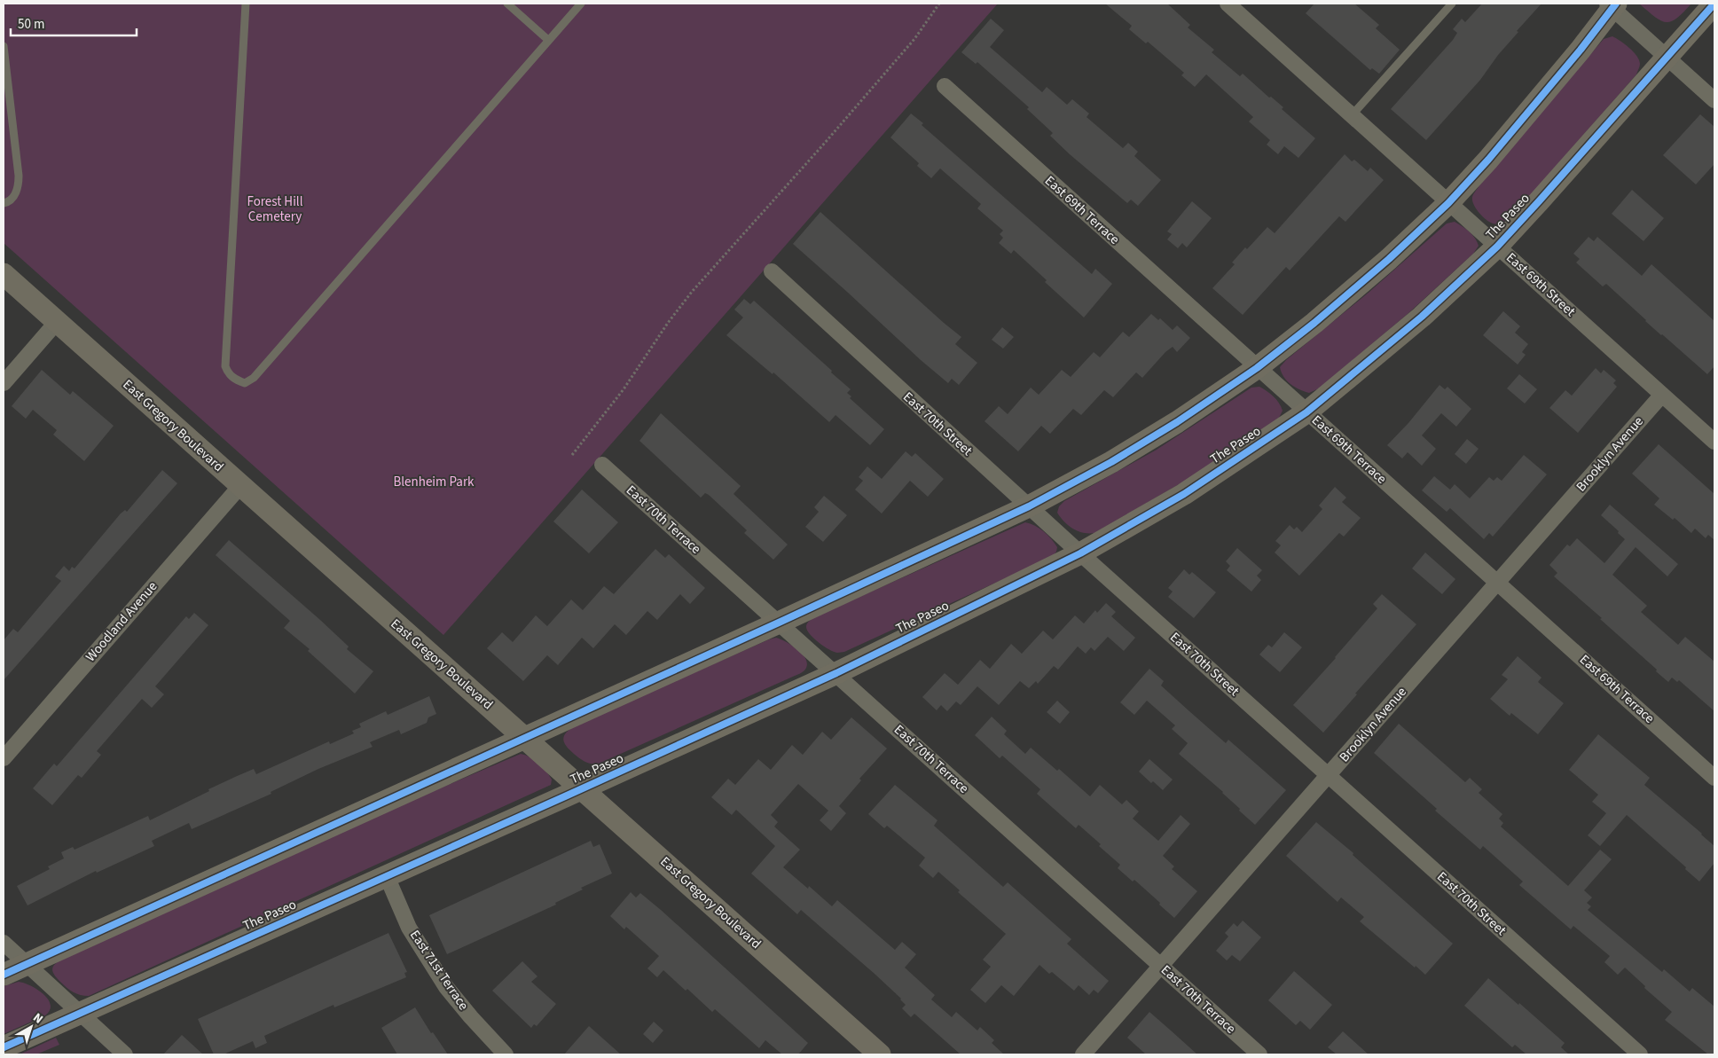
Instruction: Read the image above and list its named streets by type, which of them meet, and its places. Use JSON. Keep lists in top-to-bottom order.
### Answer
{
  "streets": {
    "main road": ["The Paseo", "East Gregory Boulevard"],
    "street": [
      "East 69th Terrace",
      "East 69th Street",
      "East 70th Street",
      "Brooklyn Avenue",
      "East 70th Terrace",
      "Woodland Avenue",
      "East 71st Terrace"
    ]
  },
  "crossings": [
    ["East 69th Terrace", "The Paseo"],
    ["East 69th Terrace", "Brooklyn Avenue"],
    ["The Paseo", "East 69th Street"],
    ["The Paseo", "East 70th Street"],
    ["The Paseo", "East Gregory Boulevard"],
    ["The Paseo", "East 70th Terrace"],
    ["The Paseo", "East 71st Terrace"],
    ["East 69th Street", "Brooklyn Avenue"],
    ["East 70th Street", "Brooklyn Avenue"],
    ["East Gregory Boulevard", "Woodland Avenue"],
    ["Brooklyn Avenue", "East 70th Terrace"]
  ],
  "parks": ["Forest Hill Cemetery", "Blenheim Park"],
  "scale_bar": "50 m",
  "north": "top right"
}
